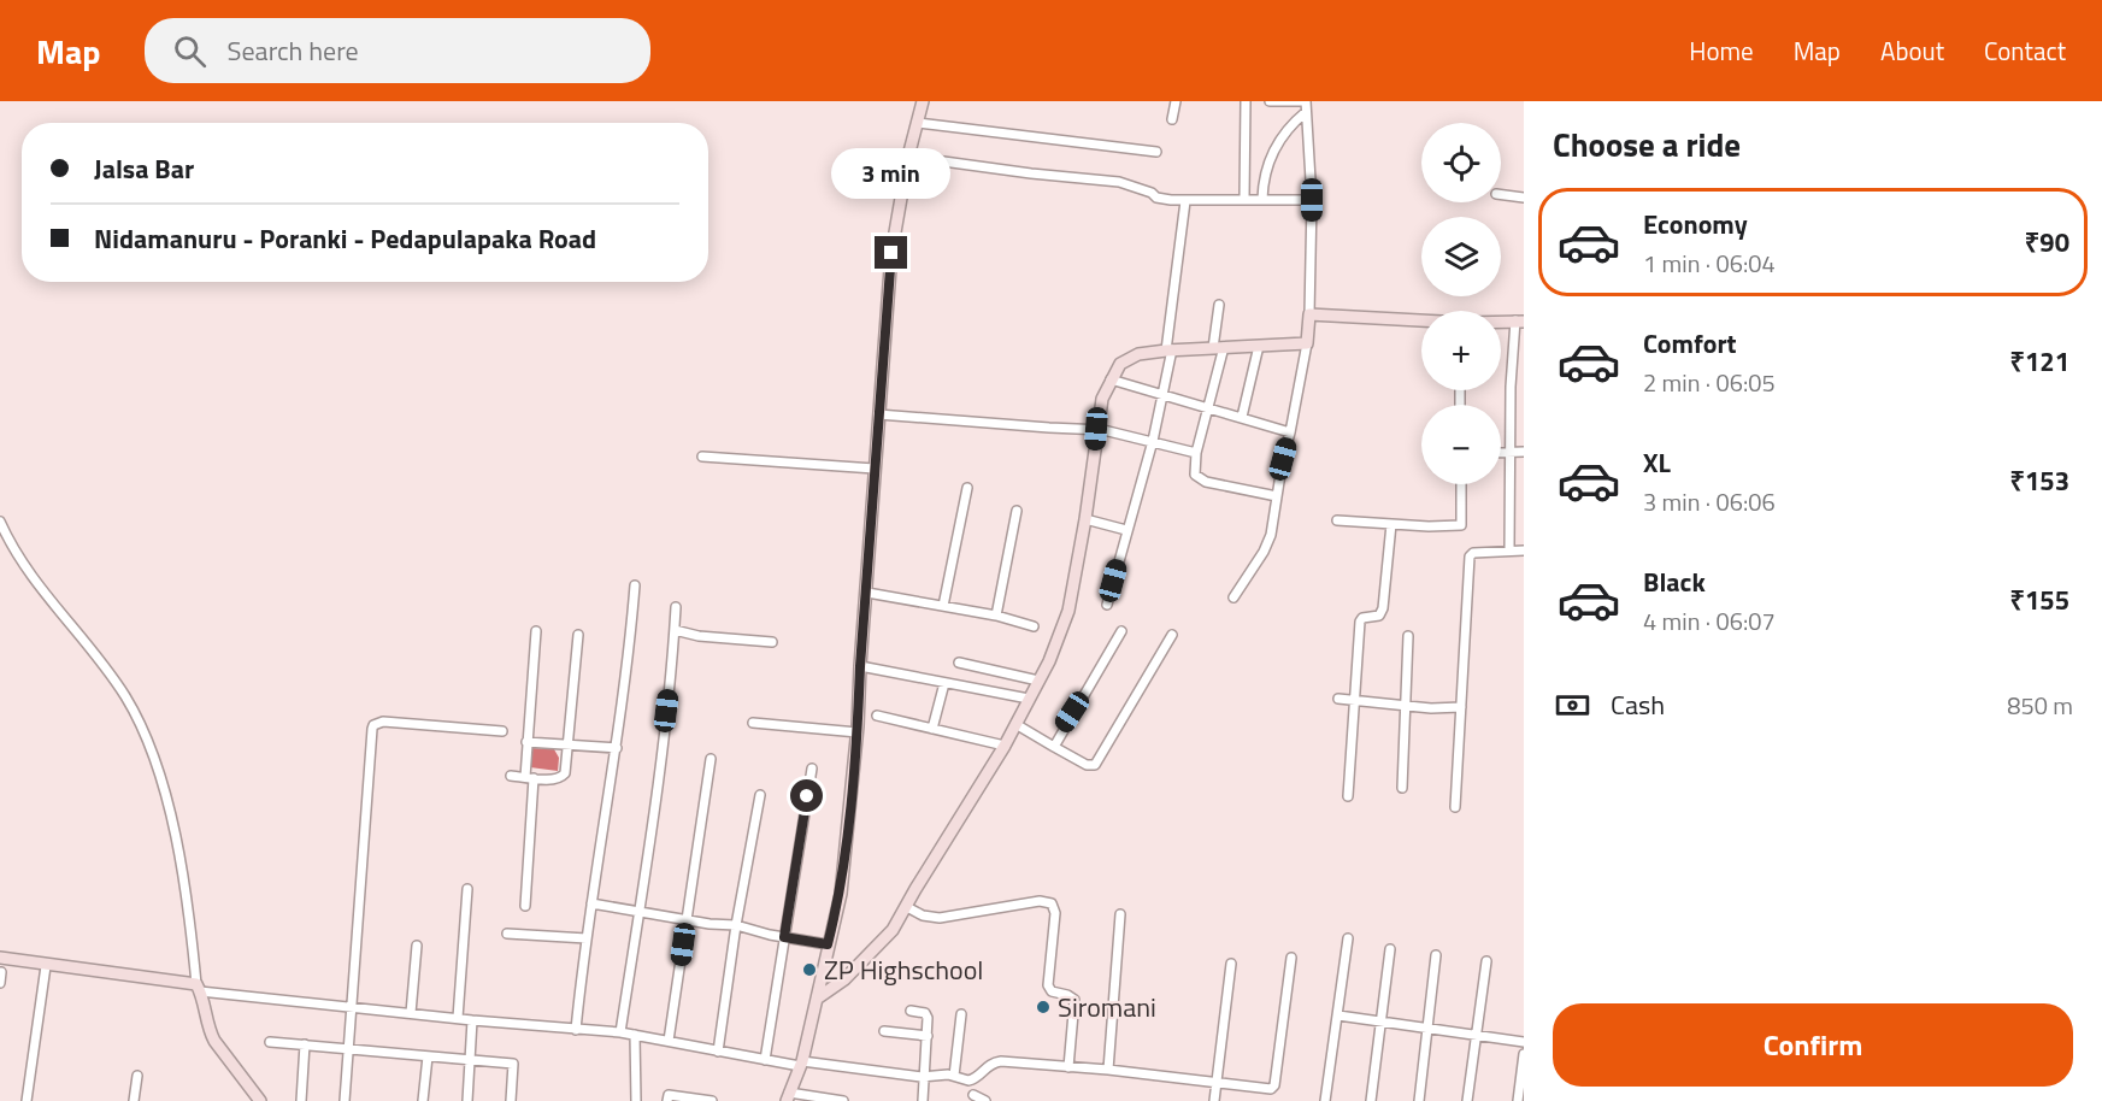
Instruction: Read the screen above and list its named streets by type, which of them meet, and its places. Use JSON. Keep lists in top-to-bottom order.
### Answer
{
  "places": ["ZP Highschool", "Siromani"],
  "page": {
    "header": "Map",
    "search": "Search here",
    "nav": [
      "Home",
      "Map",
      "About",
      "Contact"
    ],
    "heading": "Choose a ride",
    "map_buttons": ["+", "−"],
    "banner": ["Jalsa Bar", "Nidamanuru - Poranki - Pedapulapaka Road"],
    "bubble": "3 min",
    "list": [
      {
        "name": "Economy",
        "note": "1 min · 06:04",
        "value": "₹90"
      },
      {
        "name": "Comfort",
        "note": "2 min · 06:05",
        "value": "₹121"
      },
      {
        "name": "XL",
        "note": "3 min · 06:06",
        "value": "₹153"
      },
      {
        "name": "Black",
        "note": "4 min · 06:07",
        "value": "₹155"
      }
    ],
    "pay": ["Cash", "850 m"],
    "buttons": "Confirm"
  }
}
